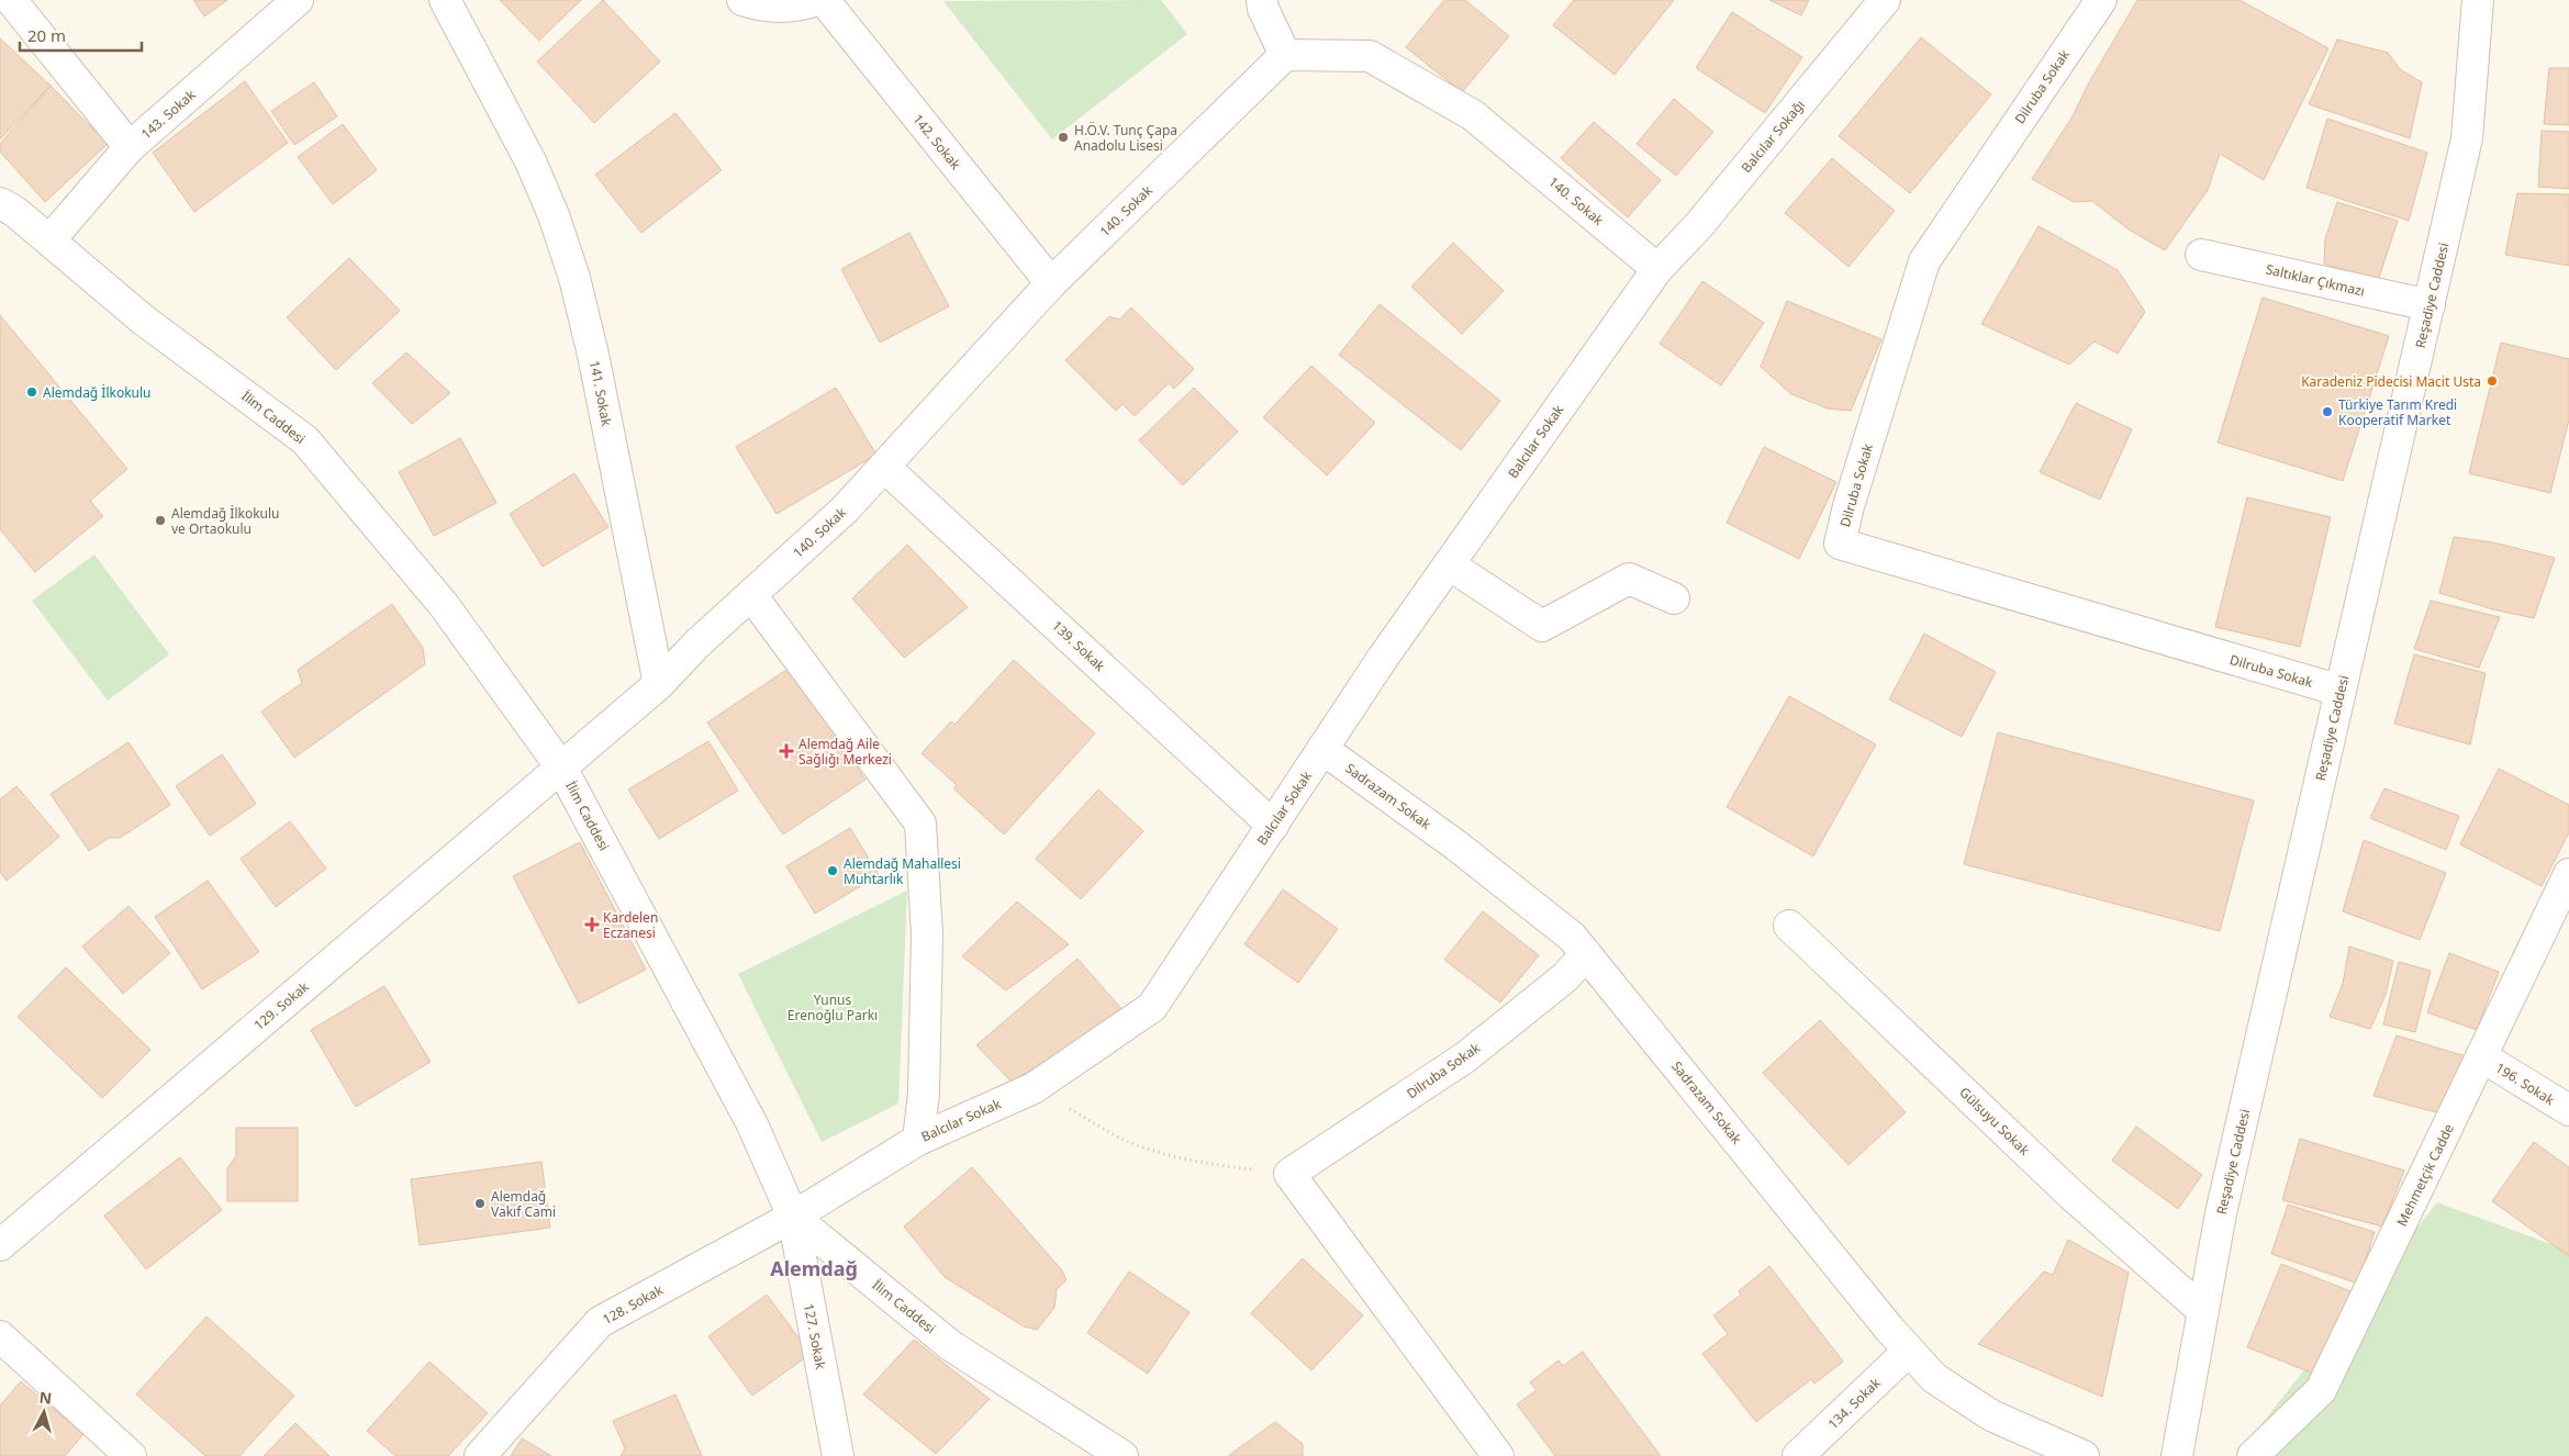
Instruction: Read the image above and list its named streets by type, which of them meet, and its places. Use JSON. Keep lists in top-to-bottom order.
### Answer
{
  "streets": {
    "street": [
      "Dilruba Sokak",
      "143. Sokak",
      "Balcılar Sokağı",
      "142. Sokak",
      "140. Sokak",
      "Saltıklar Çıkmazı",
      "Reşadiye Caddesi",
      "141. Sokak",
      "İlim Caddesi",
      "Balcılar Sokak",
      "139. Sokak",
      "Sadrazam Sokak",
      "129. Sokak",
      "196. Sokak",
      "Gülsuyu Sokak",
      "Mehmetçik Cadde",
      "128. Sokak",
      "127. Sokak",
      "134. Sokak"
    ]
  },
  "crossings": [
    ["Dilruba Sokak", "Reşadiye Caddesi"],
    ["Dilruba Sokak", "Sadrazam Sokak"],
    ["143. Sokak", "İlim Caddesi"],
    ["Balcılar Sokağı", "140. Sokak"],
    ["Balcılar Sokağı", "Balcılar Sokak"],
    ["142. Sokak", "140. Sokak"],
    ["140. Sokak", "141. Sokak"],
    ["140. Sokak", "Balcılar Sokak"],
    ["140. Sokak", "139. Sokak"],
    ["Saltıklar Çıkmazı", "Reşadiye Caddesi"],
    ["Reşadiye Caddesi", "Gülsuyu Sokak"],
    ["İlim Caddesi", "Balcılar Sokak"],
    ["İlim Caddesi", "129. Sokak"],
    ["İlim Caddesi", "128. Sokak"],
    ["İlim Caddesi", "127. Sokak"],
    ["Balcılar Sokak", "139. Sokak"],
    ["Balcılar Sokak", "Sadrazam Sokak"],
    ["Balcılar Sokak", "128. Sokak"],
    ["Balcılar Sokak", "127. Sokak"],
    ["Sadrazam Sokak", "134. Sokak"],
    ["196. Sokak", "Mehmetçik Cadde"],
    ["128. Sokak", "127. Sokak"]
  ],
  "districts": ["Alemdağ"],
  "parks": ["Yunus Erenoğlu Parkı"],
  "places": {
    "other": [
      "H.Ö.V. Tunç Çapa Anadolu Lisesi",
      "Karadeniz Pidecisi Macit Usta",
      "Alemdağ İlkokulu",
      "Türkiye Tarım Kredi Kooperatif Market",
      "Alemdağ İlkokulu ve Ortaokulu",
      "Alemdağ Mahallesi Muhtarlık",
      "Alemdağ Vakıf Cami"
    ],
    "health": ["Alemdağ Aile Sağlığı Merkezi", "Kardelen Eczanesi"]
  },
  "scale_bar": "20 m",
  "north": "top"
}
